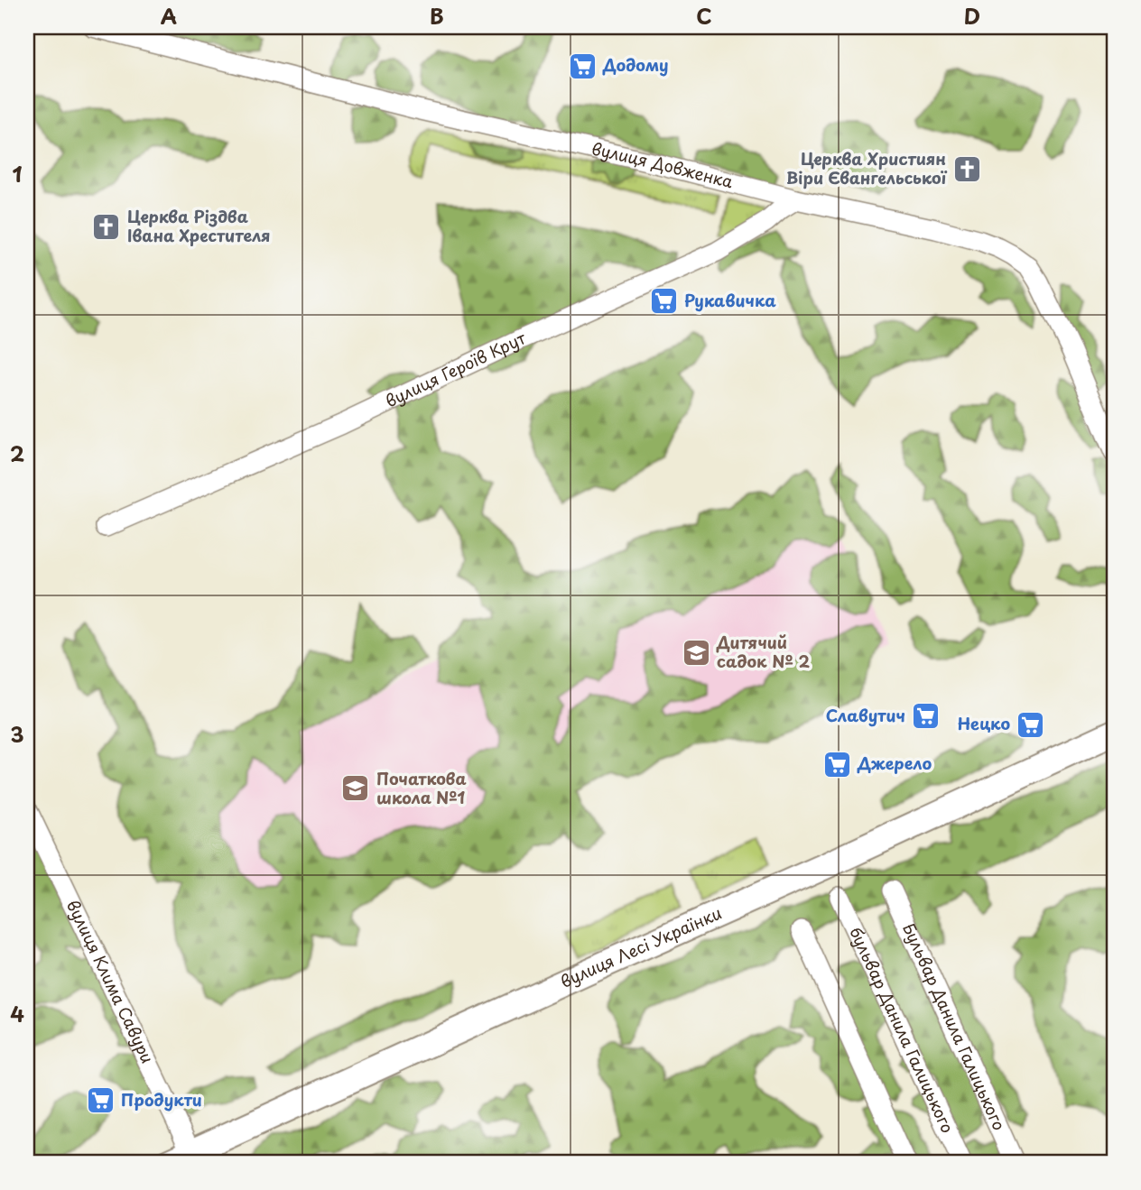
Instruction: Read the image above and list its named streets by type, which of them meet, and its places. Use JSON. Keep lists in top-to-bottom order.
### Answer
{
  "streets": {
    "main road": ["вулиця Лесі Українки"],
    "street": [
      "вулиця Довженка",
      "вулиця Героїв Крут",
      "вулиця Клима Савури",
      "Бульвар Данила Галицького",
      "бульвар Данила Галицького"
    ]
  },
  "crossings": [
    ["вулиця Довженка", "вулиця Героїв Крут"],
    ["вулиця Лесі Українки", "вулиця Клима Савури"]
  ],
  "places": {
    "supermarket": [
      "Додому",
      "Рукавичка",
      "Славутич",
      "Нецко",
      "Джерело",
      "Продукти"
    ],
    "church": ["Церква Християн Віри Євангельської", "Церква Різдва Івана Хрестителя"],
    "school or university": ["Дитячий садок № 2", "Початкова школа №1"]
  },
  "grid": {
    "columns": [
      "A",
      "B",
      "C",
      "D"
    ],
    "rows": [
      "1",
      "2",
      "3",
      "4"
    ]
  }
}
